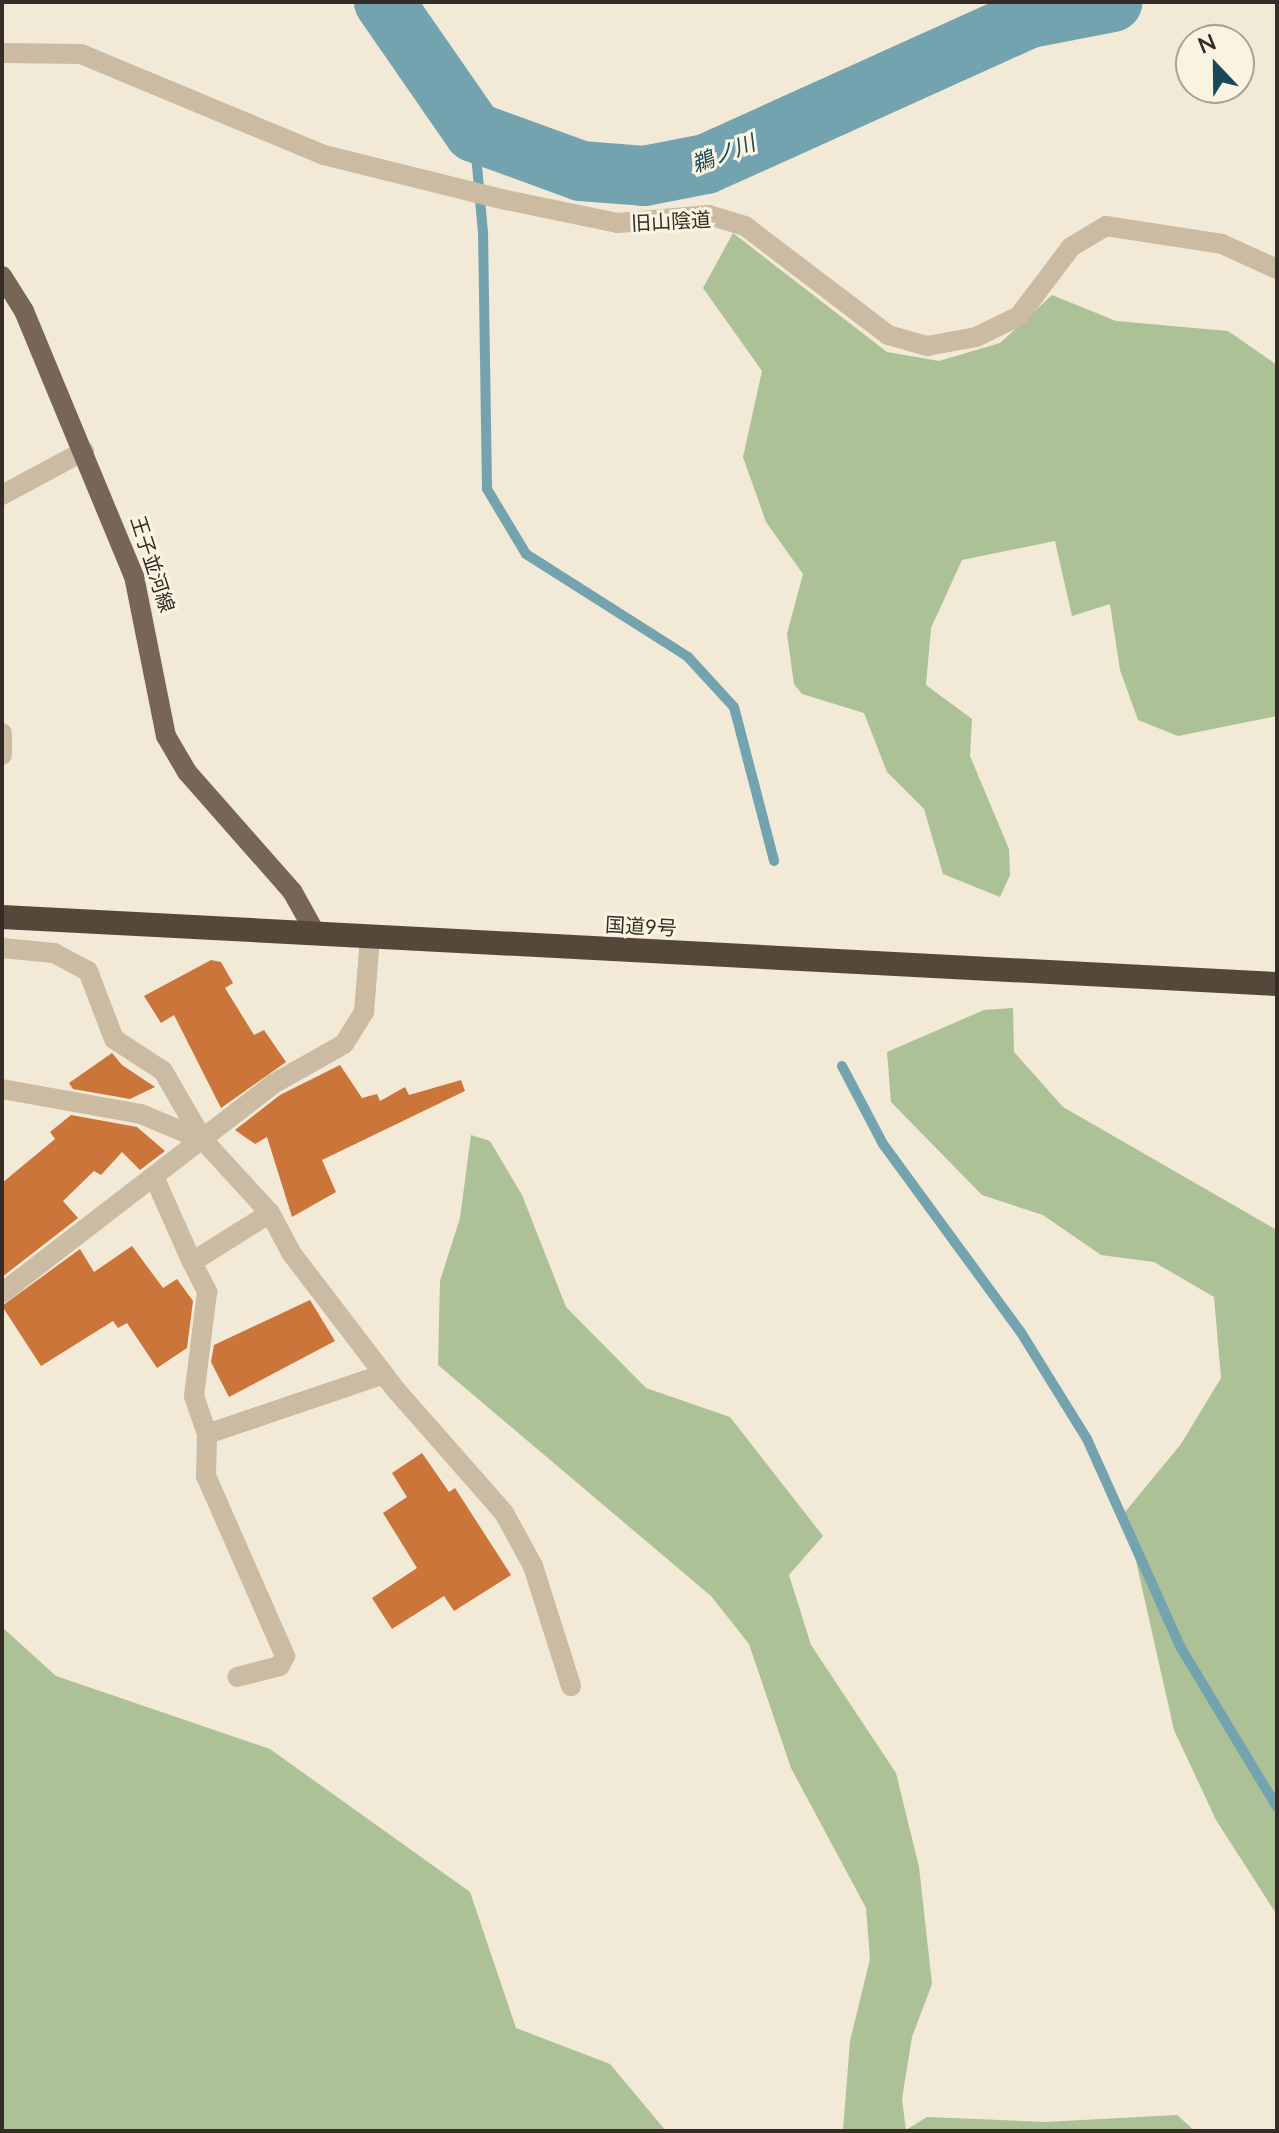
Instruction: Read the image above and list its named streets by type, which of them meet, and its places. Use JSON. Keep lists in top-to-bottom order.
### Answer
{
  "streets": {
    "highway": ["国道9号"],
    "main road": ["王子並河線"],
    "street": ["旧山陰道"]
  },
  "crossings": [
    ["王子並河線", "国道9号"]
  ],
  "water": ["鵜ノ川"],
  "north": "top"
}
